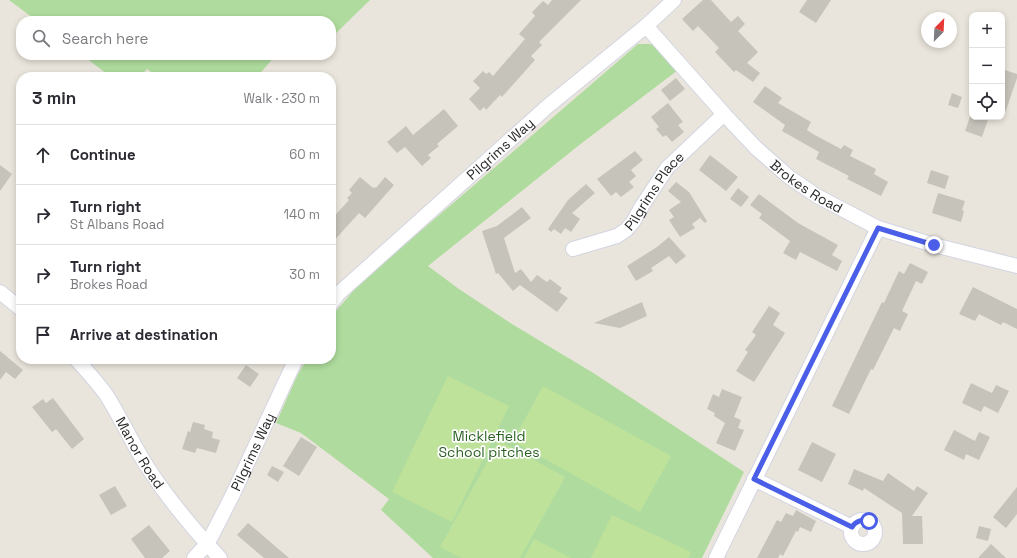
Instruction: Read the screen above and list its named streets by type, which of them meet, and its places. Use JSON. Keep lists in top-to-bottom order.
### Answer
{
  "streets": {
    "street": [
      "Pilgrims Way",
      "Brokes Road",
      "Pilgrims Place",
      "Manor Road"
    ]
  },
  "crossings": [
    ["Pilgrims Way", "Brokes Road"],
    ["Pilgrims Way", "Manor Road"],
    ["Brokes Road", "Pilgrims Place"]
  ],
  "parks": ["Micklefield School pitches"],
  "north": "top right",
  "page": {
    "map_buttons": ["+", "−"],
    "search": "Search here",
    "heading": ["3 min", "Walk · 230 m"],
    "list": [
      ["Continue", "60 m"],
      ["Turn right", "St Albans Road", "140 m"],
      ["Turn right", "Brokes Road", "30 m"],
      "Arrive at destination"
    ]
  }
}
